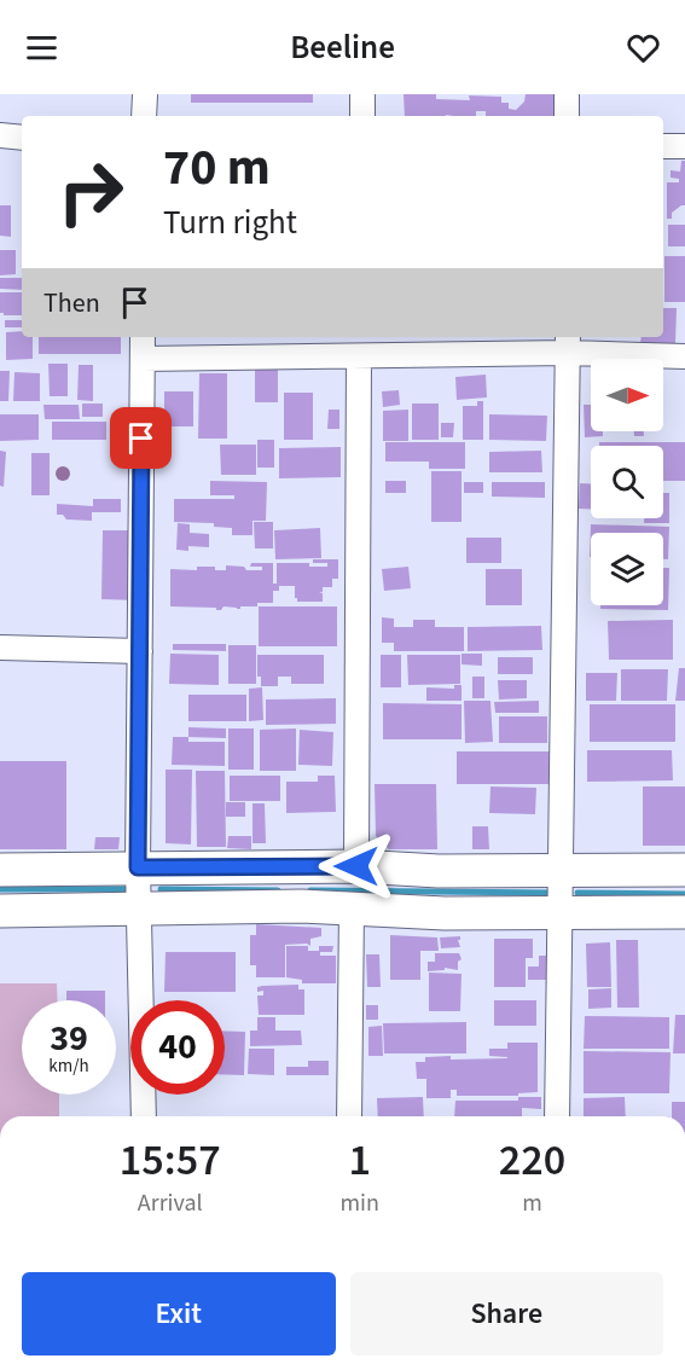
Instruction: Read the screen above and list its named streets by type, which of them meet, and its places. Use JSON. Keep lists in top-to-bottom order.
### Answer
{
  "north": "right",
  "page": {
    "header": "Beeline",
    "turn": ["70 m", "Turn right"],
    "then": "Then",
    "speed": "39 km/h",
    "limit": "40",
    "eta": [
      "15:57",
      "Arrival",
      "1",
      "min",
      "220",
      "m"
    ],
    "buttons": ["Exit", "Share"]
  }
}
